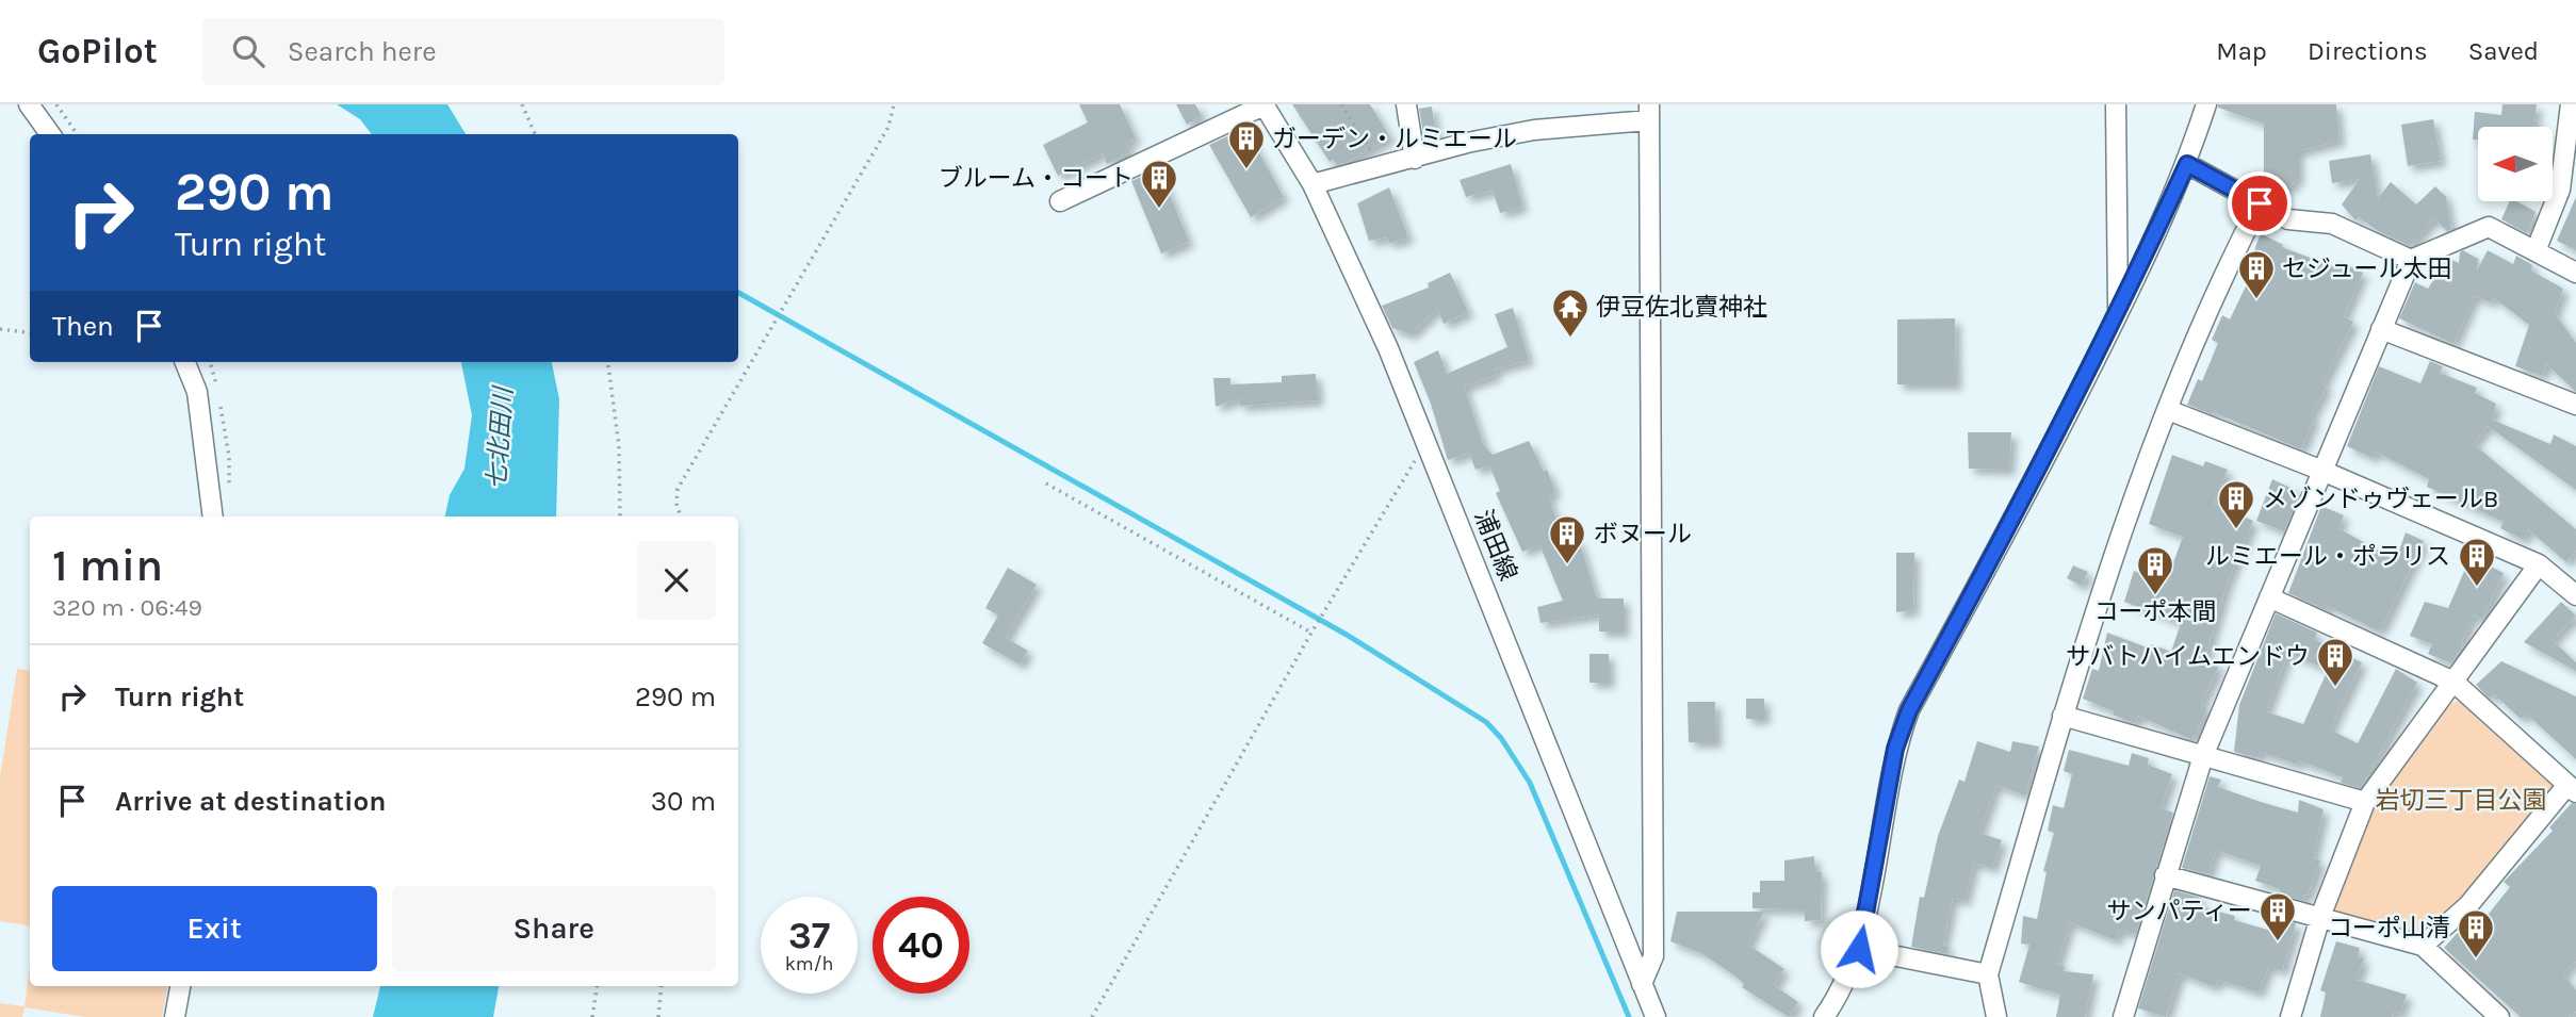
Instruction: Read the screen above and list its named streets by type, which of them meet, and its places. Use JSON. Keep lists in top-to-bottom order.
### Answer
{
  "streets": {
    "street": ["浦田線"]
  },
  "water": ["七北田川"],
  "parks": ["岩切三丁目公園"],
  "places": {
    "building": [
      "ガーデン・ルミエール",
      "ブルーム・コート",
      "セジュール太田",
      "メゾンドゥヴェールB",
      "ボヌール",
      "ルミエール・ポラリス",
      "コーポ本間",
      "サバトハイムエンドウ",
      "サンパティー",
      "コーポ山清"
    ],
    "temple": ["伊豆佐北賣神社"]
  },
  "north": "left",
  "page": {
    "header": "GoPilot",
    "search": "Search here",
    "nav": ["Map", "Directions", "Saved"],
    "turn": ["290 m", "Turn right"],
    "then": "Then",
    "heading": ["1 min", "320 m · 06:49"],
    "list": [
      {
        "name": "Turn right",
        "value": "290 m"
      },
      {
        "name": "Arrive at destination",
        "value": "30 m"
      }
    ],
    "buttons": ["Exit", "Share"],
    "speed": "37 km/h",
    "limit": "40"
  }
}
